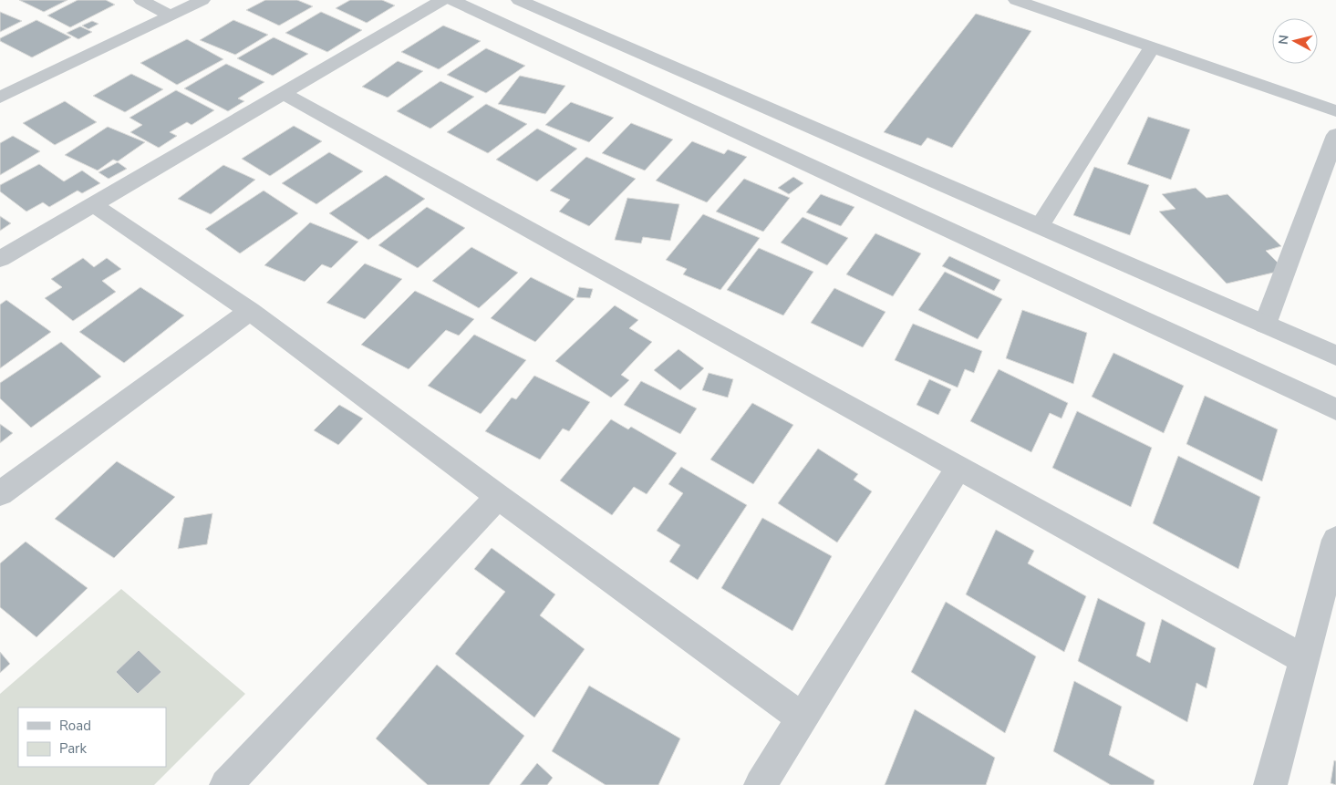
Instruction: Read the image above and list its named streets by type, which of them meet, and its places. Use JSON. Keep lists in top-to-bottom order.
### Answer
{
  "legend": ["Road", "Park"],
  "north": "left"
}
